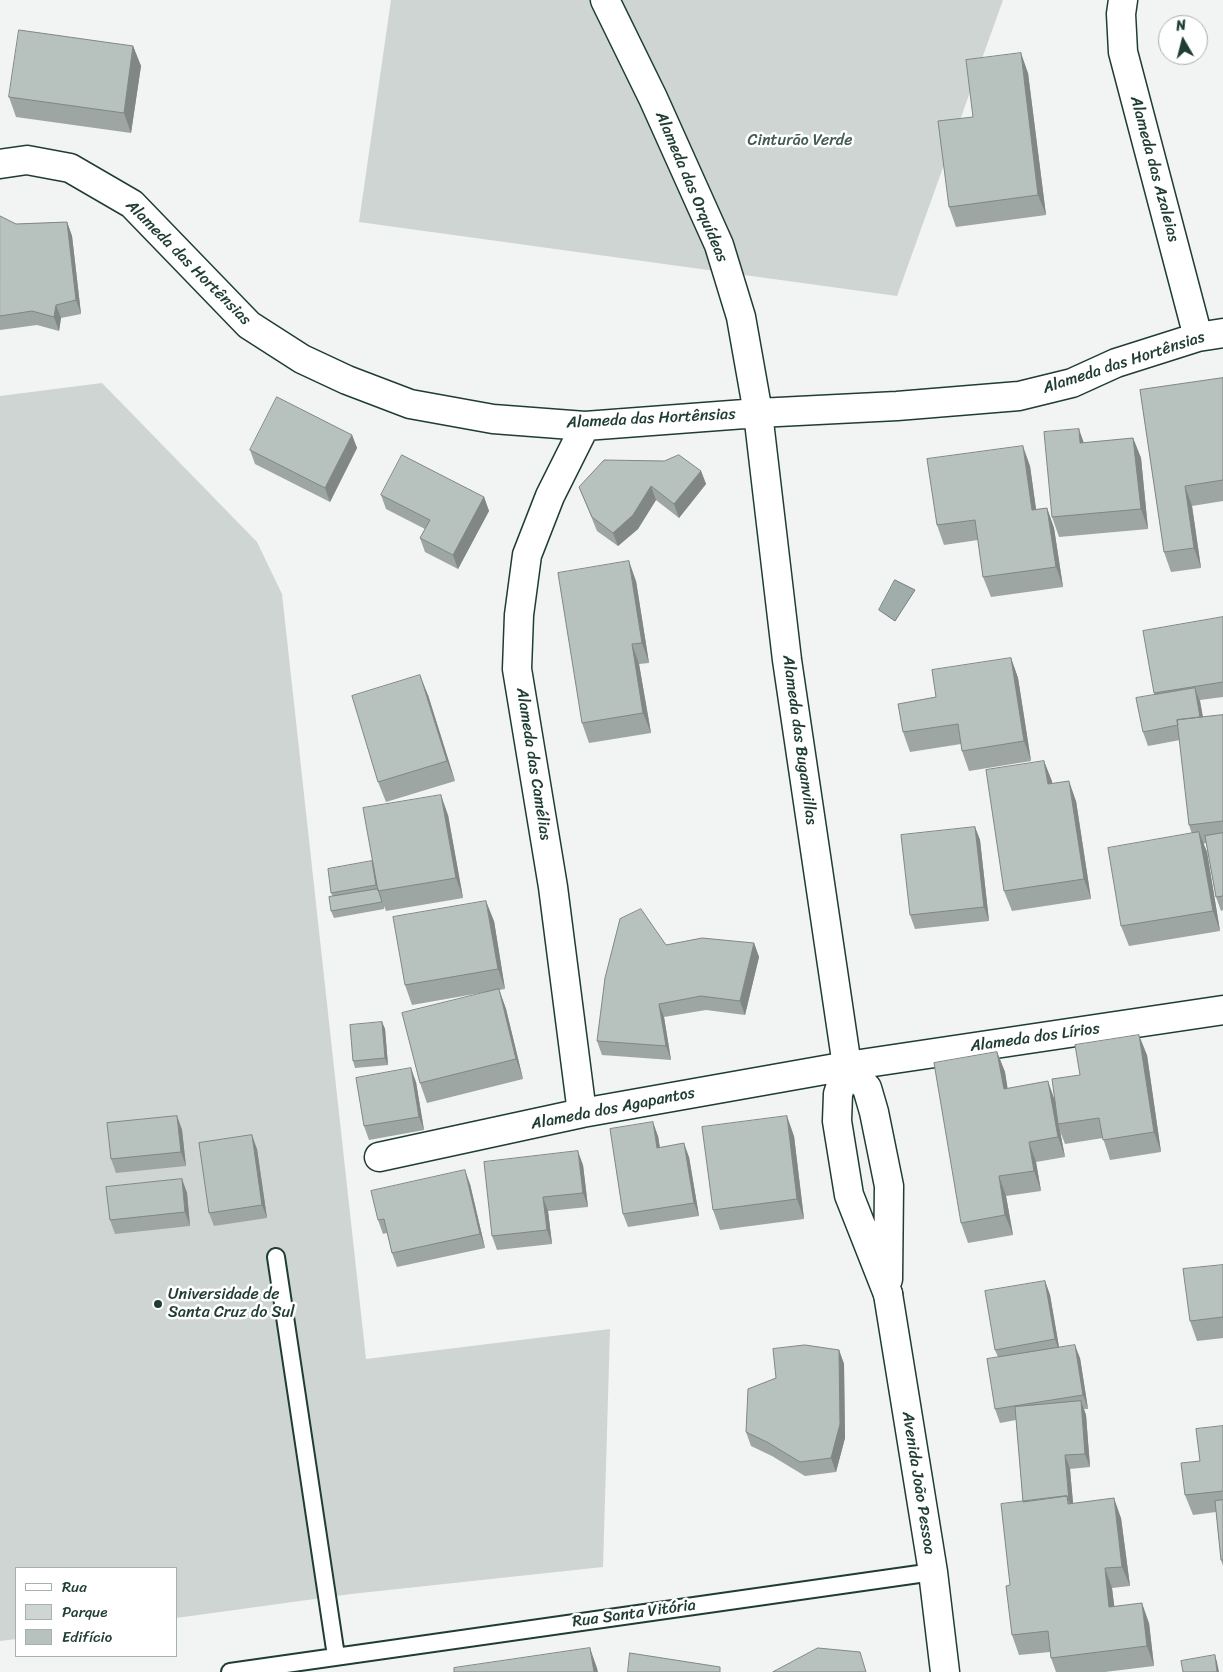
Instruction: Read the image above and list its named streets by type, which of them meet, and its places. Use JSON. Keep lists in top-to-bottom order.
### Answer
{
  "streets": {
    "street": [
      "Alameda das Azaleias",
      "Alameda das Orquídeas",
      "Alameda das Hortênsias",
      "Alameda das Buganvillas",
      "Alameda das Camélias",
      "Alameda dos Lírios",
      "Alameda dos Agapantos",
      "Avenida João Pessoa"
    ],
    "lane": ["Rua Santa Vitória"]
  },
  "crossings": [
    ["Alameda das Azaleias", "Alameda das Hortênsias"],
    ["Alameda das Orquídeas", "Alameda das Hortênsias"],
    ["Alameda das Orquídeas", "Alameda das Buganvillas"],
    ["Alameda das Hortênsias", "Alameda das Buganvillas"],
    ["Alameda das Hortênsias", "Alameda das Camélias"],
    ["Alameda das Buganvillas", "Alameda dos Lírios"],
    ["Alameda das Buganvillas", "Alameda dos Agapantos"],
    ["Alameda das Buganvillas", "Avenida João Pessoa"],
    ["Alameda das Camélias", "Alameda dos Agapantos"],
    ["Alameda dos Lírios", "Alameda dos Agapantos"],
    ["Avenida João Pessoa", "Rua Santa Vitória"]
  ],
  "parks": ["Cinturão Verde"],
  "places": ["Universidade de Santa Cruz do Sul"],
  "legend": ["Rua", "Parque", "Edifício"],
  "north": "top"
}
